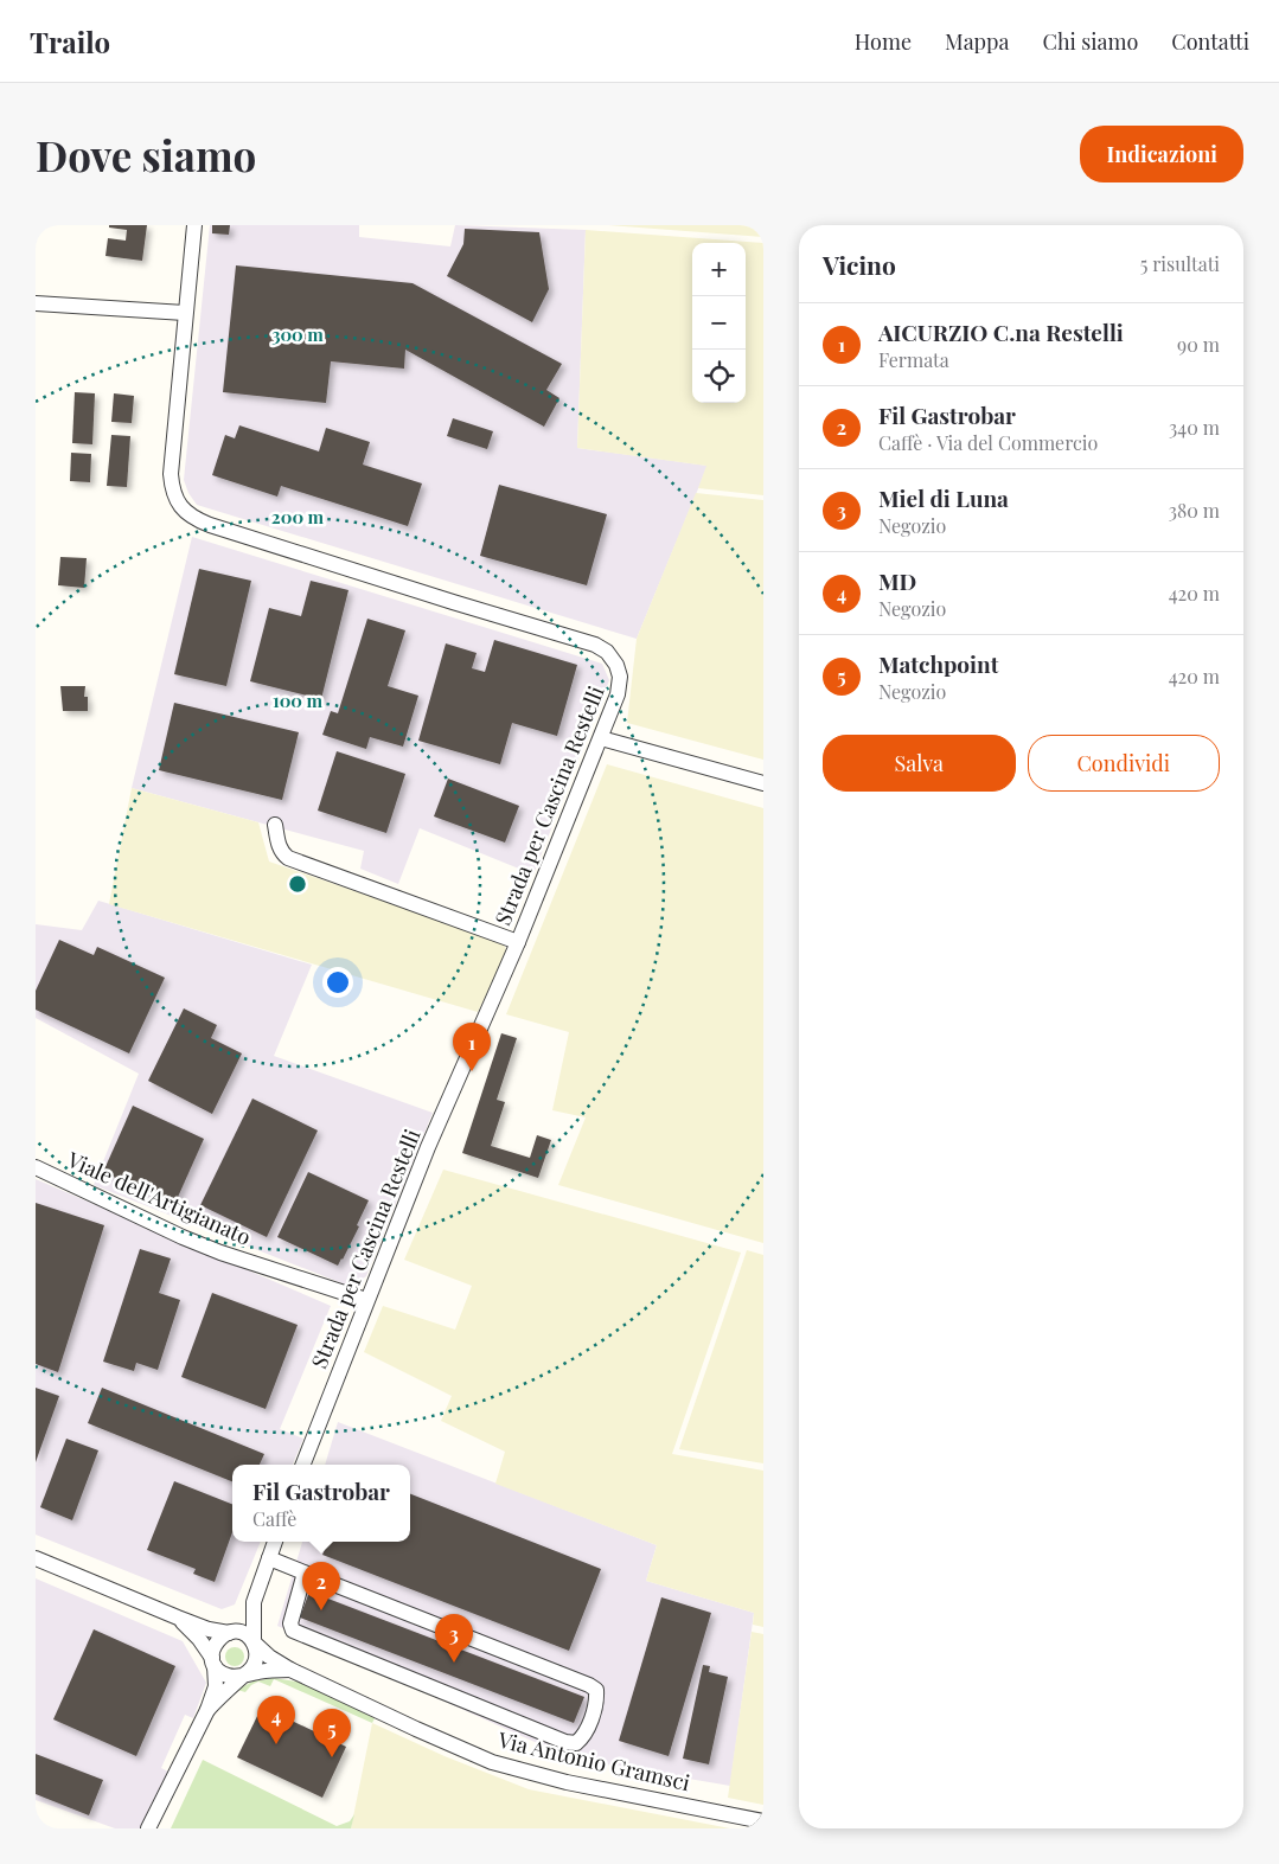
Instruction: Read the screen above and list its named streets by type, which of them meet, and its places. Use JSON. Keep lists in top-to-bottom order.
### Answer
{
  "streets": {
    "street": ["Strada per Cascina Restelli", "Viale dell'Artigianato", "Via Antonio Gramsci"]
  },
  "crossings": [
    ["Strada per Cascina Restelli", "Viale dell'Artigianato"]
  ],
  "page": {
    "header": "Trailo",
    "nav": [
      "Home",
      "Mappa",
      "Chi siamo",
      "Contatti"
    ],
    "buttons": [
      "Indicazioni",
      ["Salva", "Condividi"]
    ],
    "title": "Dove siamo",
    "heading": ["Vicino", "5 risultati"],
    "map_buttons": ["+", "−"],
    "list": [
      {
        "mark": "1",
        "name": "AICURZIO C.na Restelli",
        "note": "Fermata",
        "value": "90 m"
      },
      {
        "mark": "2",
        "name": "Fil Gastrobar",
        "note": "Caffè · Via del Commercio",
        "value": "340 m"
      },
      {
        "mark": "3",
        "name": "Miel di Luna",
        "note": "Negozio",
        "value": "380 m"
      },
      {
        "mark": "4",
        "name": "MD",
        "note": "Negozio",
        "value": "420 m"
      },
      {
        "mark": "5",
        "name": "Matchpoint",
        "note": "Negozio",
        "value": "420 m"
      }
    ],
    "pins": [
      "1",
      "2",
      "3",
      "4",
      "5"
    ],
    "popup": ["Fil Gastrobar", "Caffè"]
  },
  "rings": ["300 m", "200 m", "100 m"]
}
